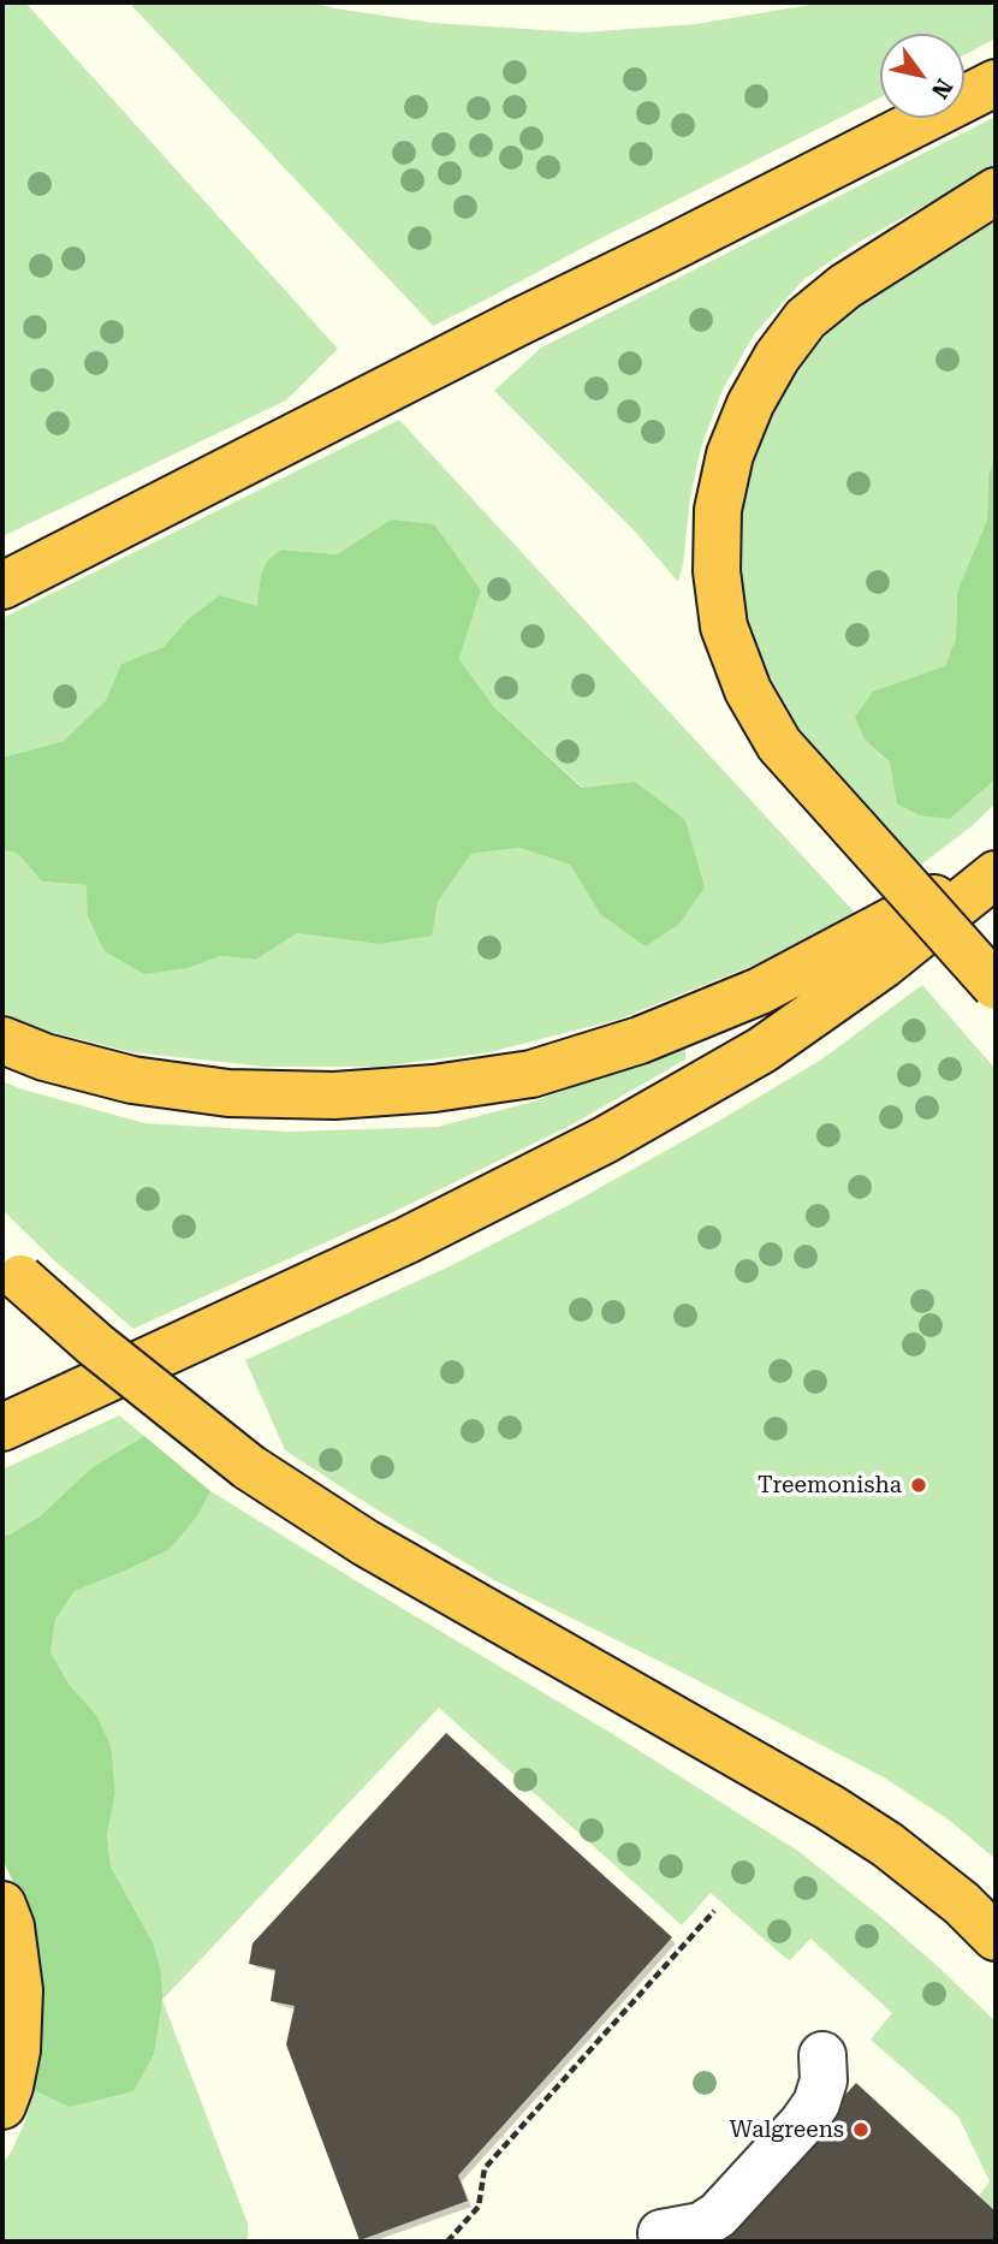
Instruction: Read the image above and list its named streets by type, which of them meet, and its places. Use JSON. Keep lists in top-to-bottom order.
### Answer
{
  "places": ["Treemonisha", "Walgreens"],
  "north": "bottom right"
}
